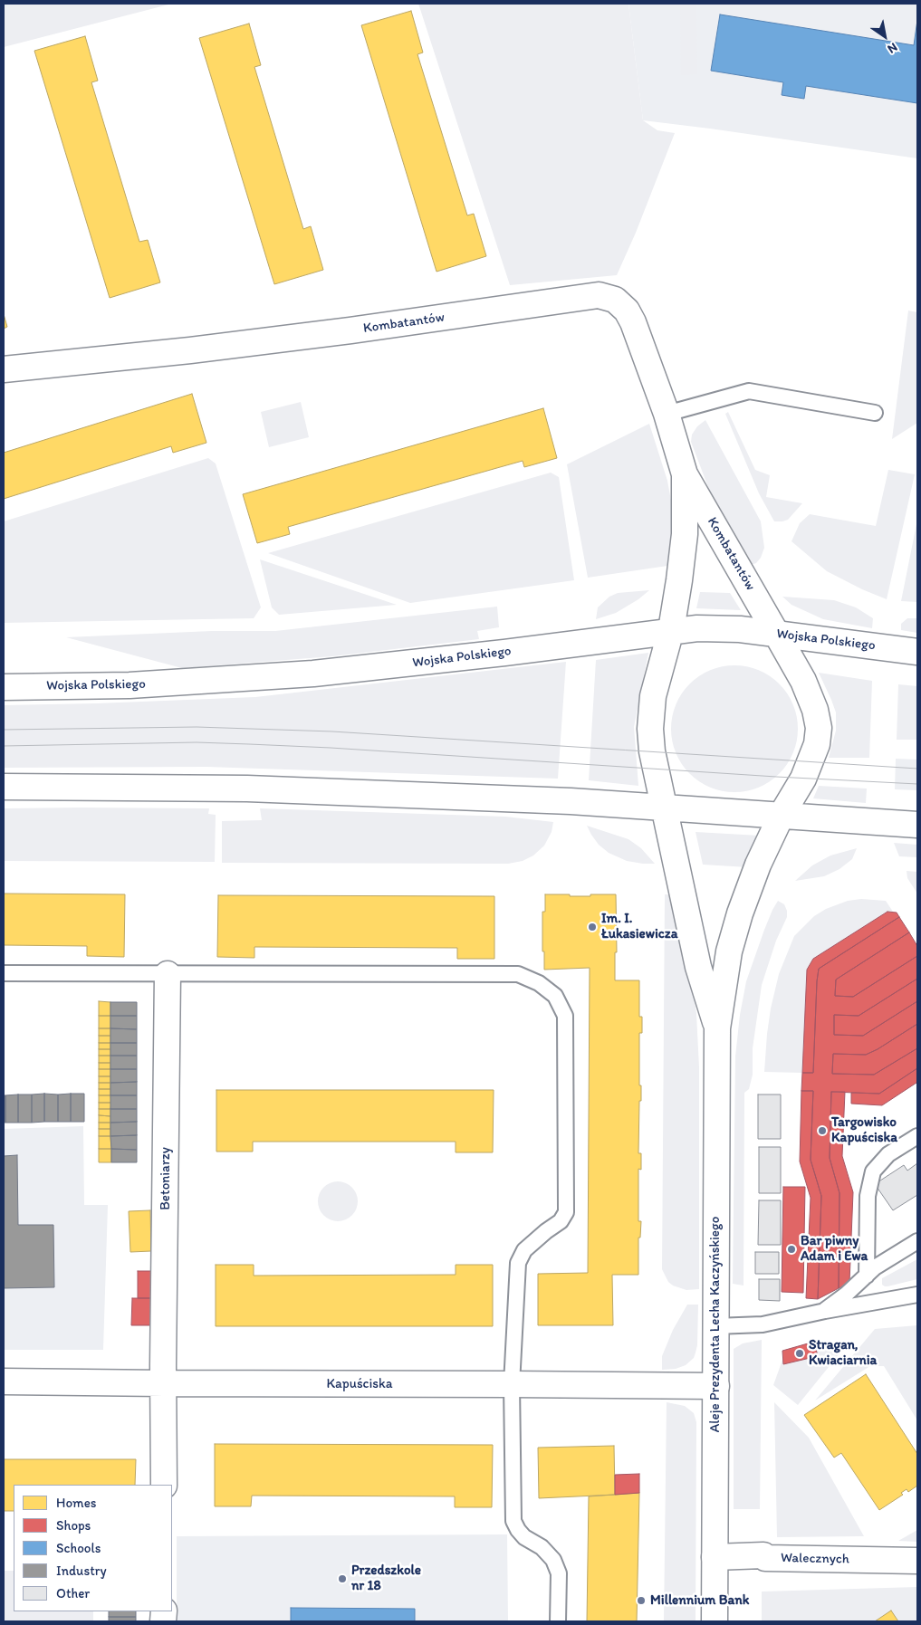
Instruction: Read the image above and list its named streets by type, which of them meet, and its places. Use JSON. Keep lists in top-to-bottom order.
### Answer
{
  "streets": {
    "street": [
      "Kombatantów",
      "Wojska Polskiego",
      "Betoniarzy",
      "Aleje Prezydenta Lecha Kaczyńskiego",
      "Kapuściska",
      "Walecznych"
    ]
  },
  "crossings": [
    ["Kombatantów", "Wojska Polskiego"],
    ["Kombatantów", "Aleje Prezydenta Lecha Kaczyńskiego"],
    ["Betoniarzy", "Kapuściska"],
    ["Aleje Prezydenta Lecha Kaczyńskiego", "Kapuściska"],
    ["Aleje Prezydenta Lecha Kaczyńskiego", "Walecznych"]
  ],
  "places": [
    "Im. I. Łukasiewicza",
    "Targowisko Kapuściska",
    "Bar piwny Adam i Ewa",
    "Stragan, Kwiaciarnia",
    "Przedszkole nr 18",
    "Millennium Bank"
  ],
  "legend": [
    "Homes",
    "Shops",
    "Schools",
    "Industry",
    "Other"
  ],
  "north": "bottom right"
}
